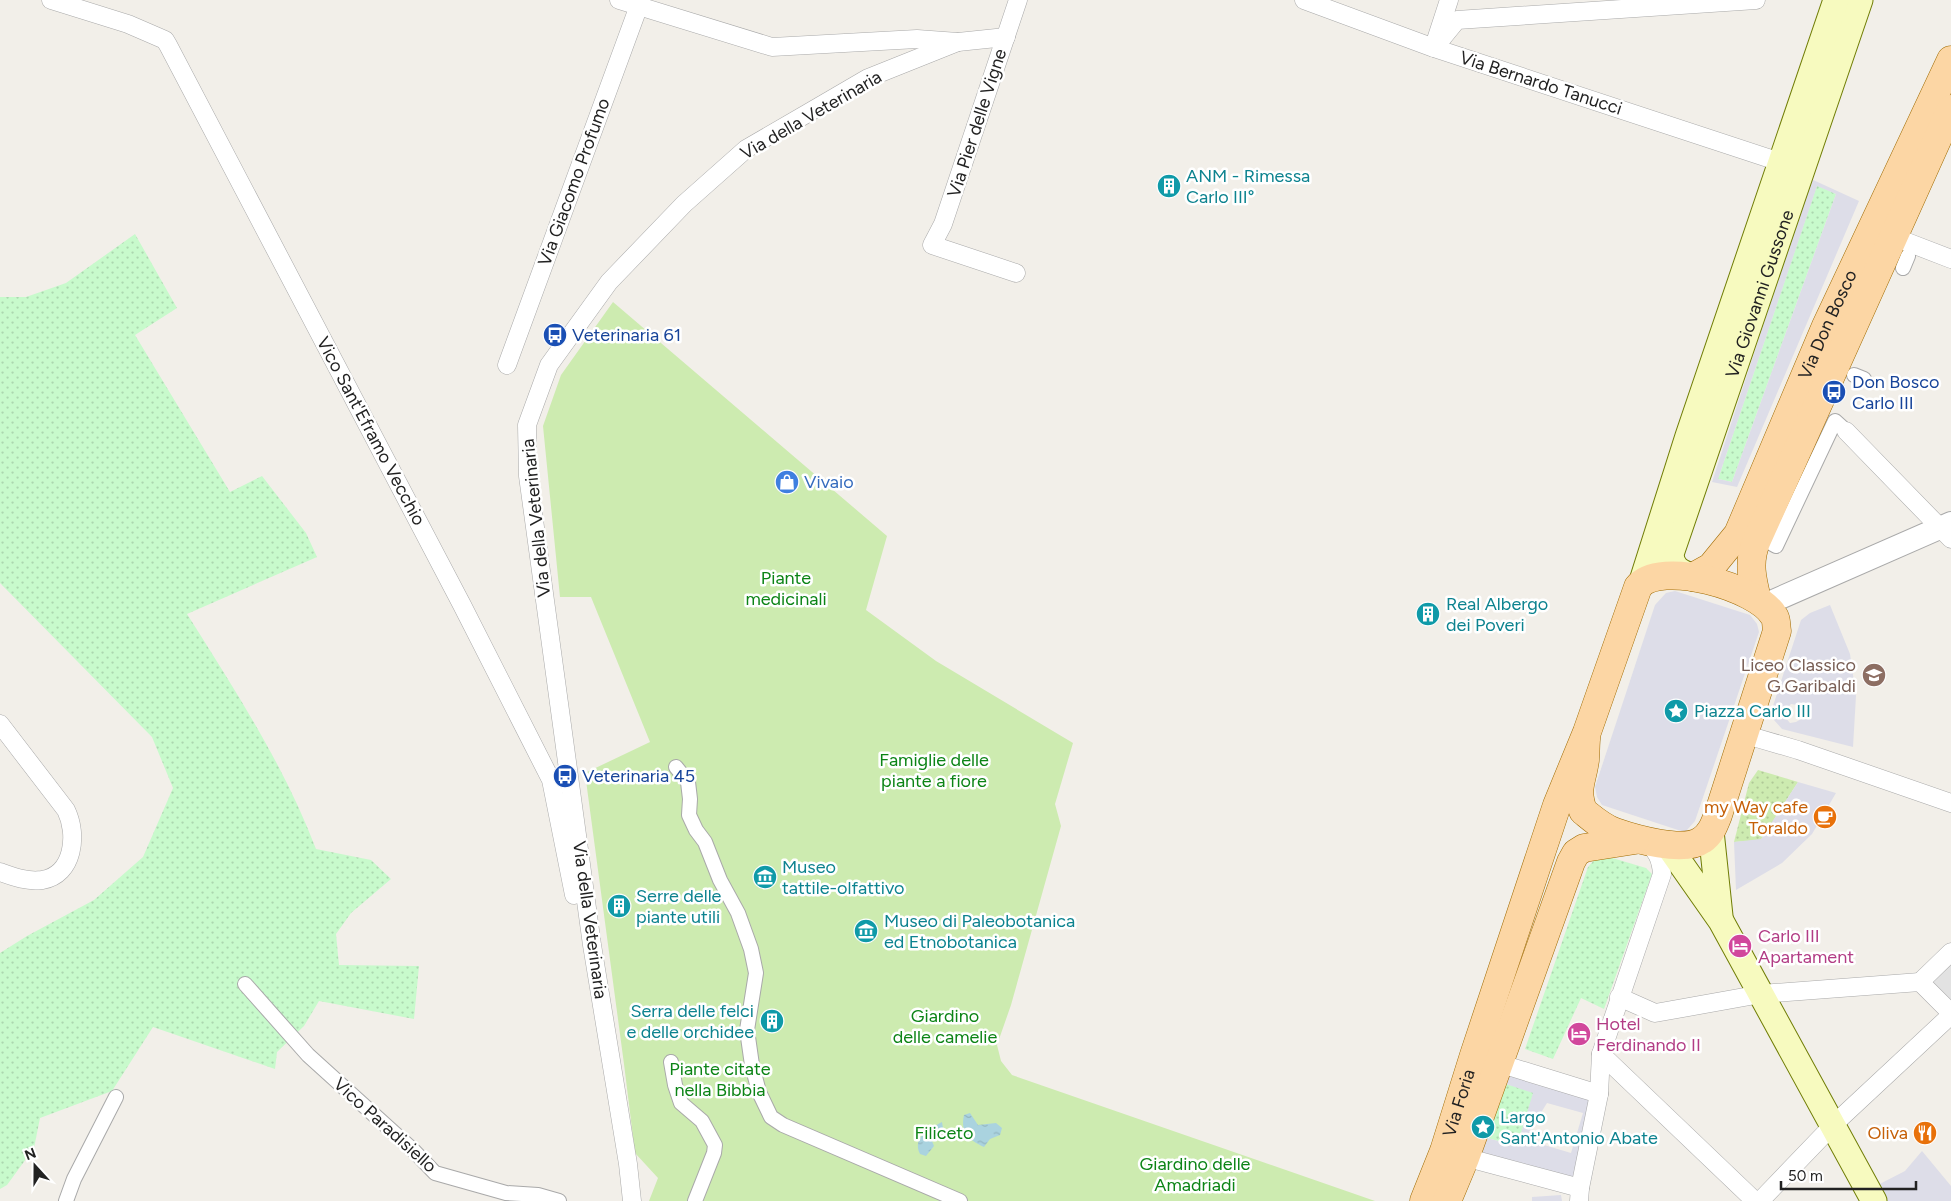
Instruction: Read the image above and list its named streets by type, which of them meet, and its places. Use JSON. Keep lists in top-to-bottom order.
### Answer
{
  "streets": {
    "main road": ["Via Giovanni Gussone", "Via Don Bosco", "Via Foria"],
    "street": [
      "Via Bernardo Tanucci",
      "Via della Veterinaria",
      "Via Pier delle Vigne",
      "Via Giacomo Profumo",
      "Vico Sant'Eframo Vecchio",
      "Vico Paradisiello"
    ]
  },
  "crossings": [
    ["Via Bernardo Tanucci", "Via Giovanni Gussone"],
    ["Via della Veterinaria", "Vico Sant'Eframo Vecchio"],
    ["Via Giovanni Gussone", "Via Don Bosco"]
  ],
  "parks": [
    "Piante medicinali",
    "Famiglie delle piante a fiore",
    "Giardino delle camelie",
    "Piante citate nella Bibbia",
    "Filiceto",
    "Giardino delle Amadriadi"
  ],
  "places": {
    "building": [
      "ANM - Rimessa Carlo III°",
      "Real Albergo dei Poveri",
      "Serre delle piante utili",
      "Serra delle felci e delle orchidee"
    ],
    "bus stop": ["Veterinaria 61", "Don Bosco Carlo III", "Veterinaria 45"],
    "shop": ["Vivaio"],
    "school or university": ["Liceo Classico G.Garibaldi"],
    "place": ["Piazza Carlo III", "Largo Sant'Antonio Abate"],
    "cafe": ["my Way cafe Toraldo"],
    "museum": ["Museo tattile-olfattivo", "Museo di Paleobotanica ed Etnobotanica"],
    "hotel": ["Carlo III Apartament", "Hotel Ferdinando II"],
    "restaurant": ["Oliva"]
  },
  "scale_bar": "50 m",
  "north": "top"
}
